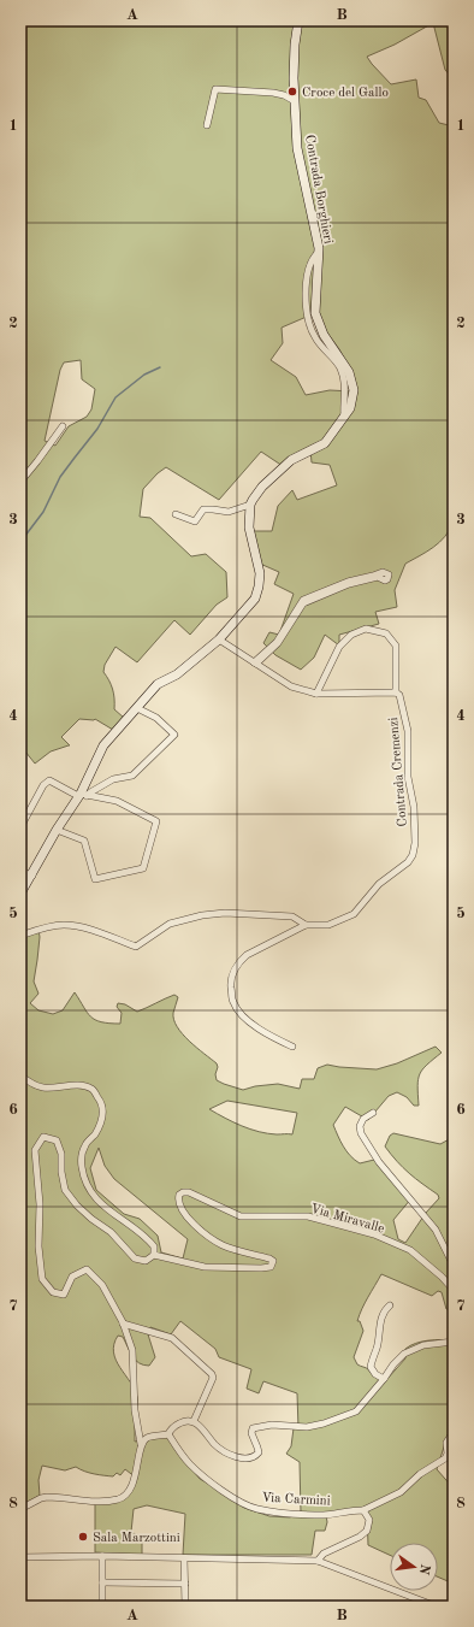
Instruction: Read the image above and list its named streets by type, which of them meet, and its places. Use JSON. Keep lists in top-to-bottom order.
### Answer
{
  "streets": {
    "street": [
      "Contrada Borghieri",
      "Contrada Cremenzi",
      "Via Miravalle",
      "Via Carmini"
    ]
  },
  "places": ["Croce del Gallo", "Sala Marzottini"],
  "north": "right",
  "grid": {
    "columns": ["A", "B"],
    "rows": [
      "1",
      "2",
      "3",
      "4",
      "5",
      "6",
      "7",
      "8"
    ]
  }
}
